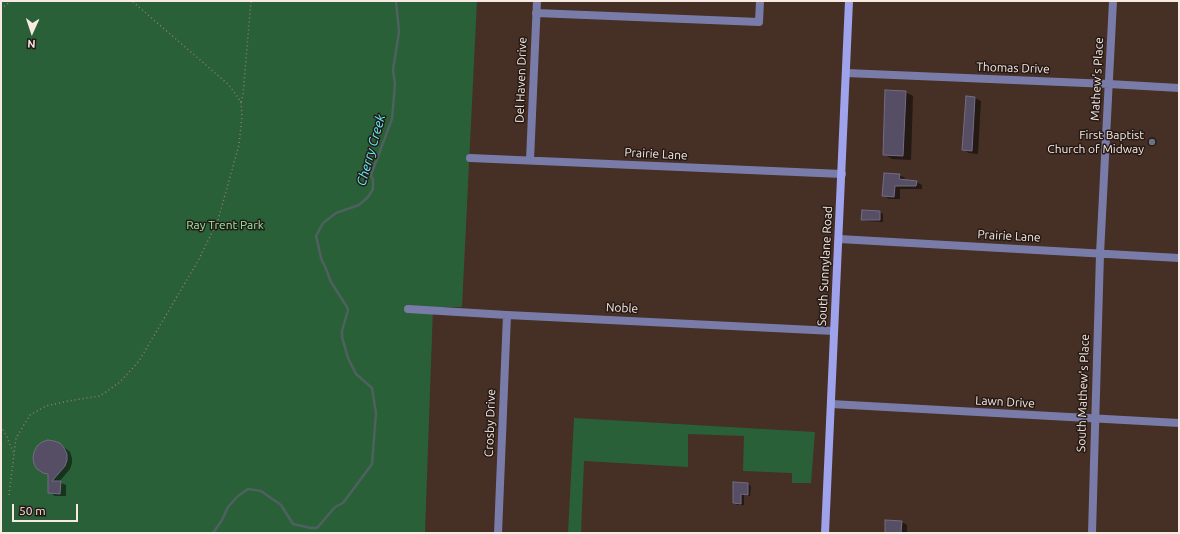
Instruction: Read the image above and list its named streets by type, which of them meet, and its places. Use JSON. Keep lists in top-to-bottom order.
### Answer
{
  "streets": {
    "main road": ["South Sunnylane Road"],
    "street": [
      "Thomas Drive",
      "Mathew's Place",
      "Del Haven Drive",
      "Prairie Lane",
      "Noble",
      "South Mathew's Place",
      "Lawn Drive",
      "Crosby Drive"
    ]
  },
  "crossings": [
    ["Thomas Drive", "Mathew's Place"],
    ["Thomas Drive", "South Sunnylane Road"],
    ["Mathew's Place", "Prairie Lane"],
    ["Mathew's Place", "South Mathew's Place"],
    ["Del Haven Drive", "Prairie Lane"],
    ["Prairie Lane", "South Sunnylane Road"],
    ["Prairie Lane", "South Mathew's Place"],
    ["South Sunnylane Road", "Noble"],
    ["South Sunnylane Road", "Lawn Drive"],
    ["Noble", "Crosby Drive"],
    ["South Mathew's Place", "Lawn Drive"]
  ],
  "water": ["Cherry Creek"],
  "parks": ["Ray Trent Park"],
  "places": ["First Baptist Church of Midway"],
  "scale_bar": "50 m",
  "north": "bottom"
}
